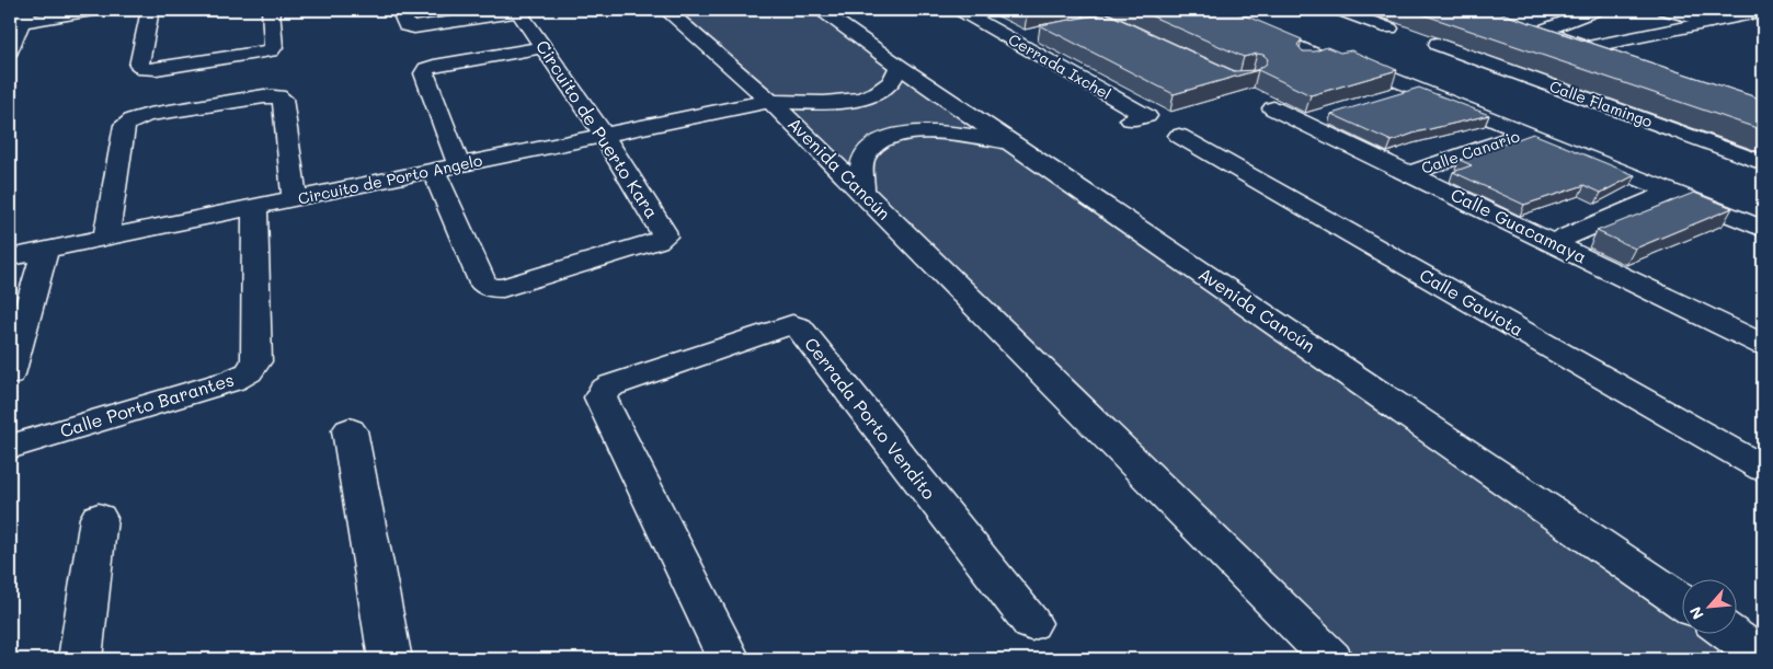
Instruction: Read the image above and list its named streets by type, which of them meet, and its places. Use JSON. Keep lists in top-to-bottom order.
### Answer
{
  "streets": {
    "street": [
      "Cerrada Ixchel",
      "Calle Flamingo",
      "Circuito de Puerto Kara",
      "Calle Canario",
      "Avenida Cancún",
      "Circuito de Porto Angelo",
      "Calle Guacamaya",
      "Calle Gaviota",
      "Calle Porto Barantes",
      "Cerrada Porto Vendito"
    ]
  },
  "crossings": [
    ["Circuito de Puerto Kara", "Circuito de Porto Angelo"],
    ["Calle Canario", "Calle Guacamaya"],
    ["Avenida Cancún", "Circuito de Porto Angelo"],
    ["Circuito de Porto Angelo", "Calle Porto Barantes"]
  ],
  "north": "bottom left"
}
